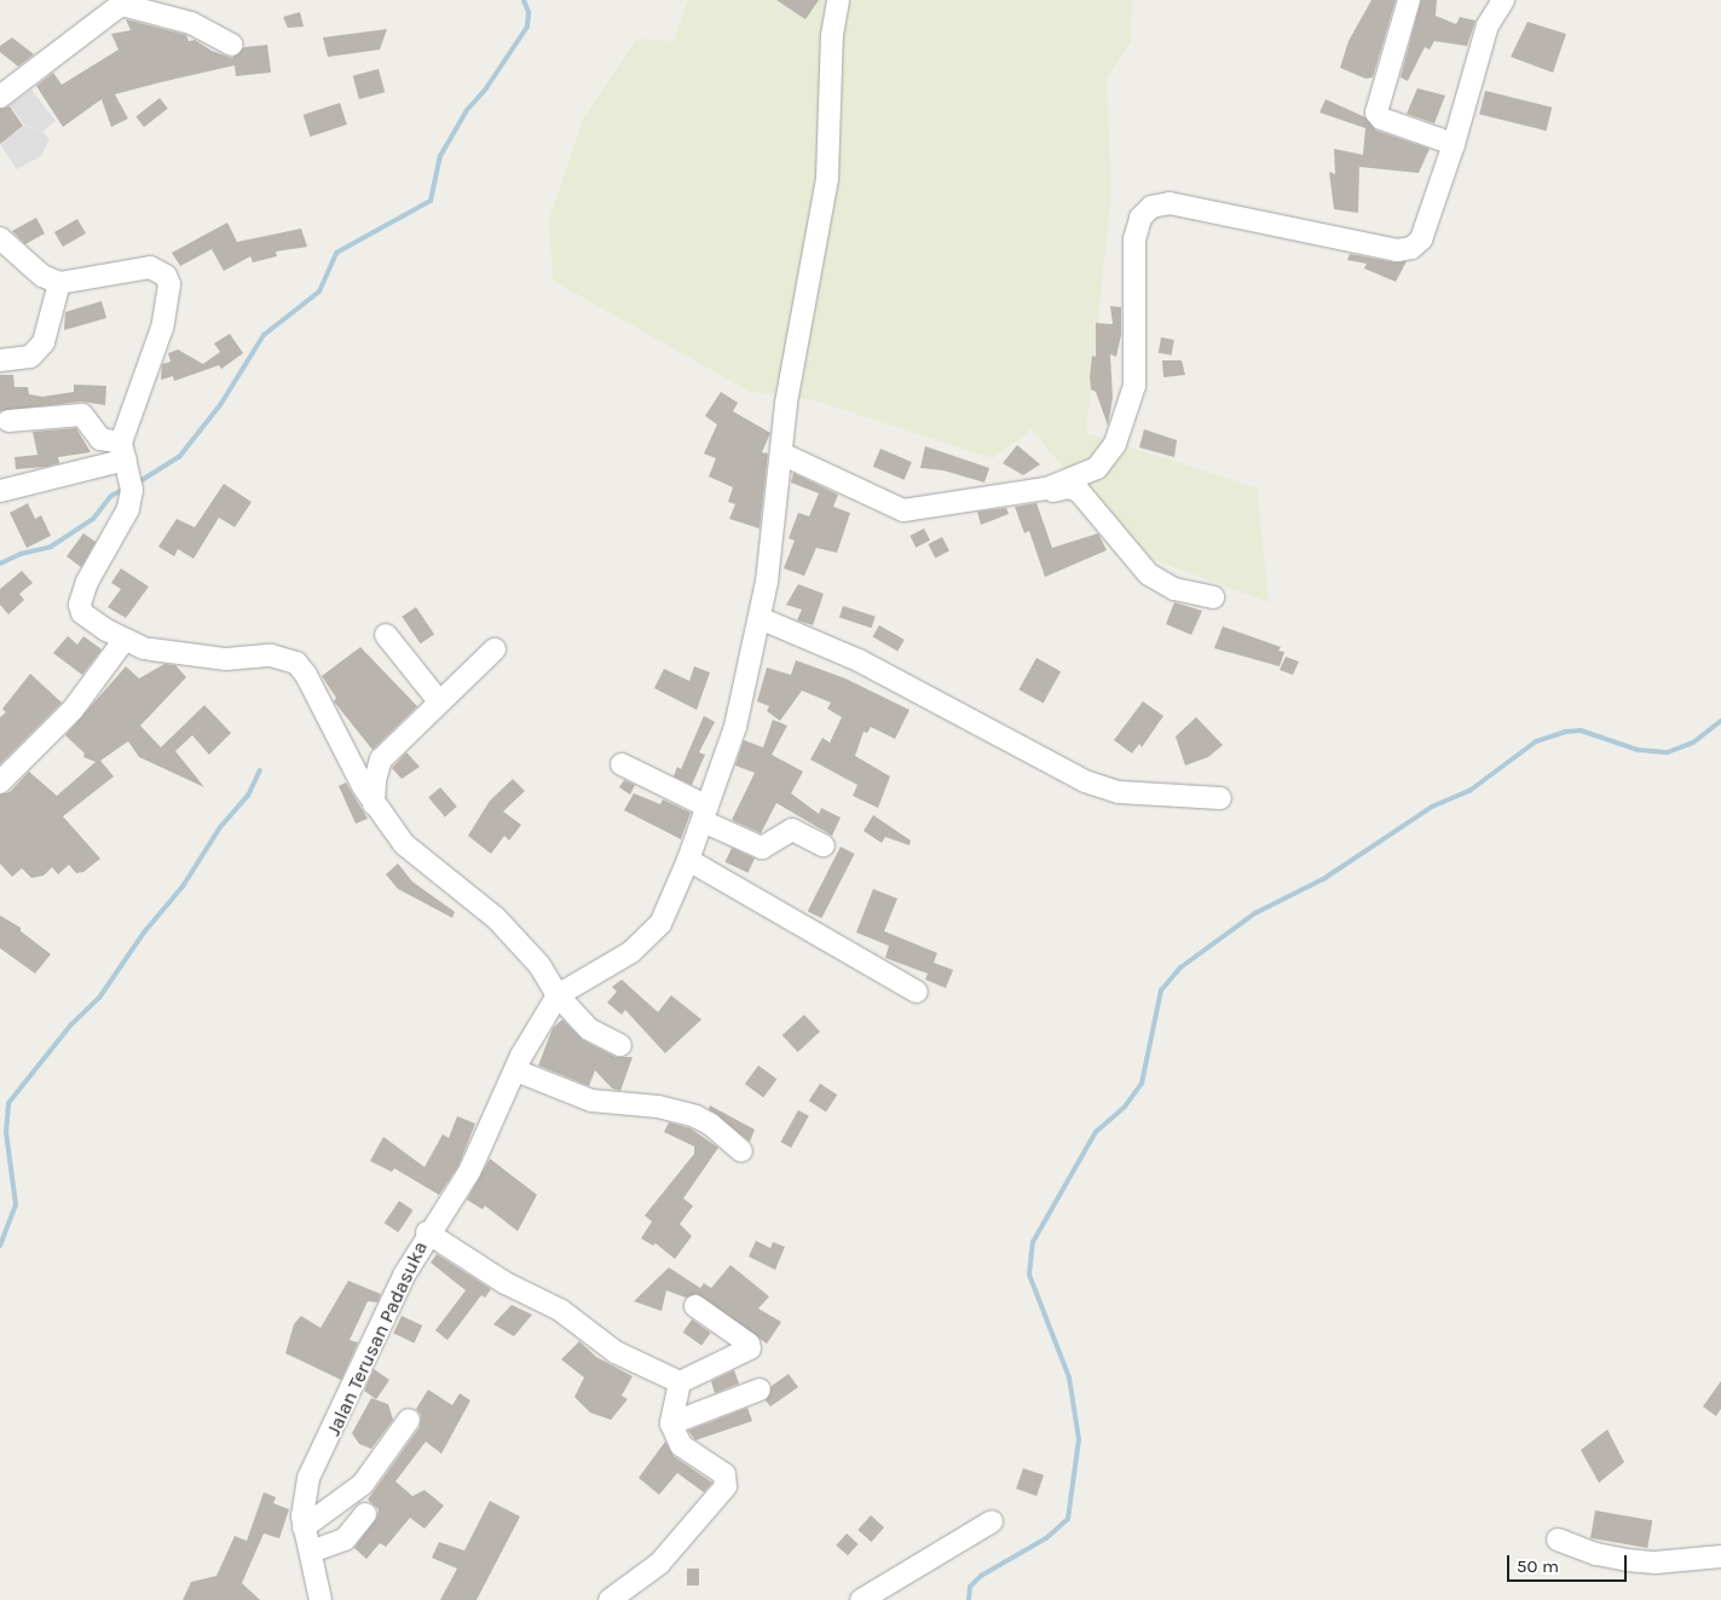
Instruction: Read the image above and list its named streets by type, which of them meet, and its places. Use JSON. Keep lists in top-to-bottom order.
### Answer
{
  "streets": {
    "street": ["Jalan Terusan Padasuka"]
  },
  "scale_bar": "50 m"
}
